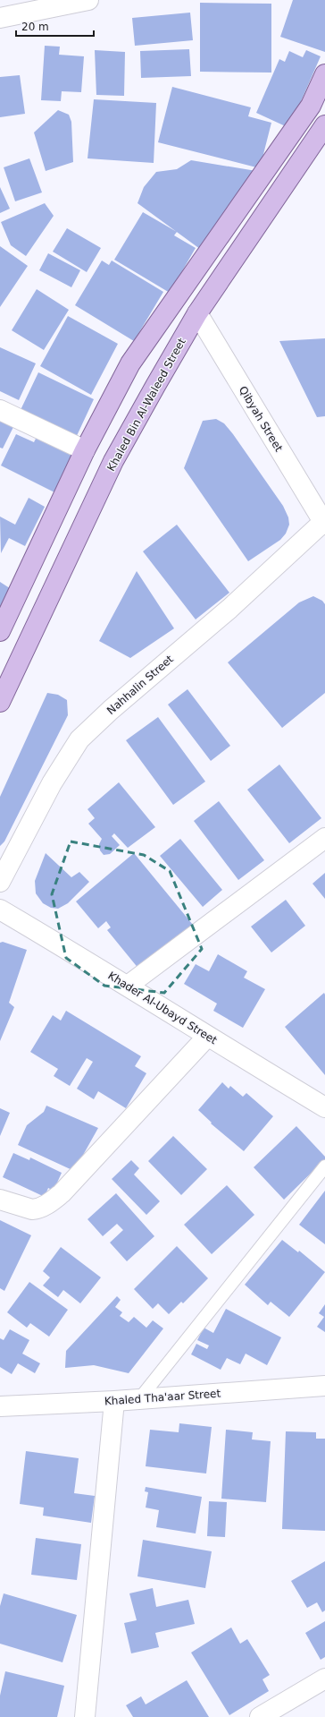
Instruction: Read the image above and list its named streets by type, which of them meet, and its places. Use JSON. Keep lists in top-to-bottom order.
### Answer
{
  "streets": {
    "main road": ["Khaled Bin Al-Waleed Street"],
    "street": [
      "Qibyah Street",
      "Nahhalin Street",
      "Khader Al-Ubayd Street",
      "Khaled Tha'aar Street"
    ]
  },
  "crossings": [
    ["Khaled Bin Al-Waleed Street", "Qibyah Street"],
    ["Qibyah Street", "Nahhalin Street"]
  ],
  "scale_bar": "20 m"
}
